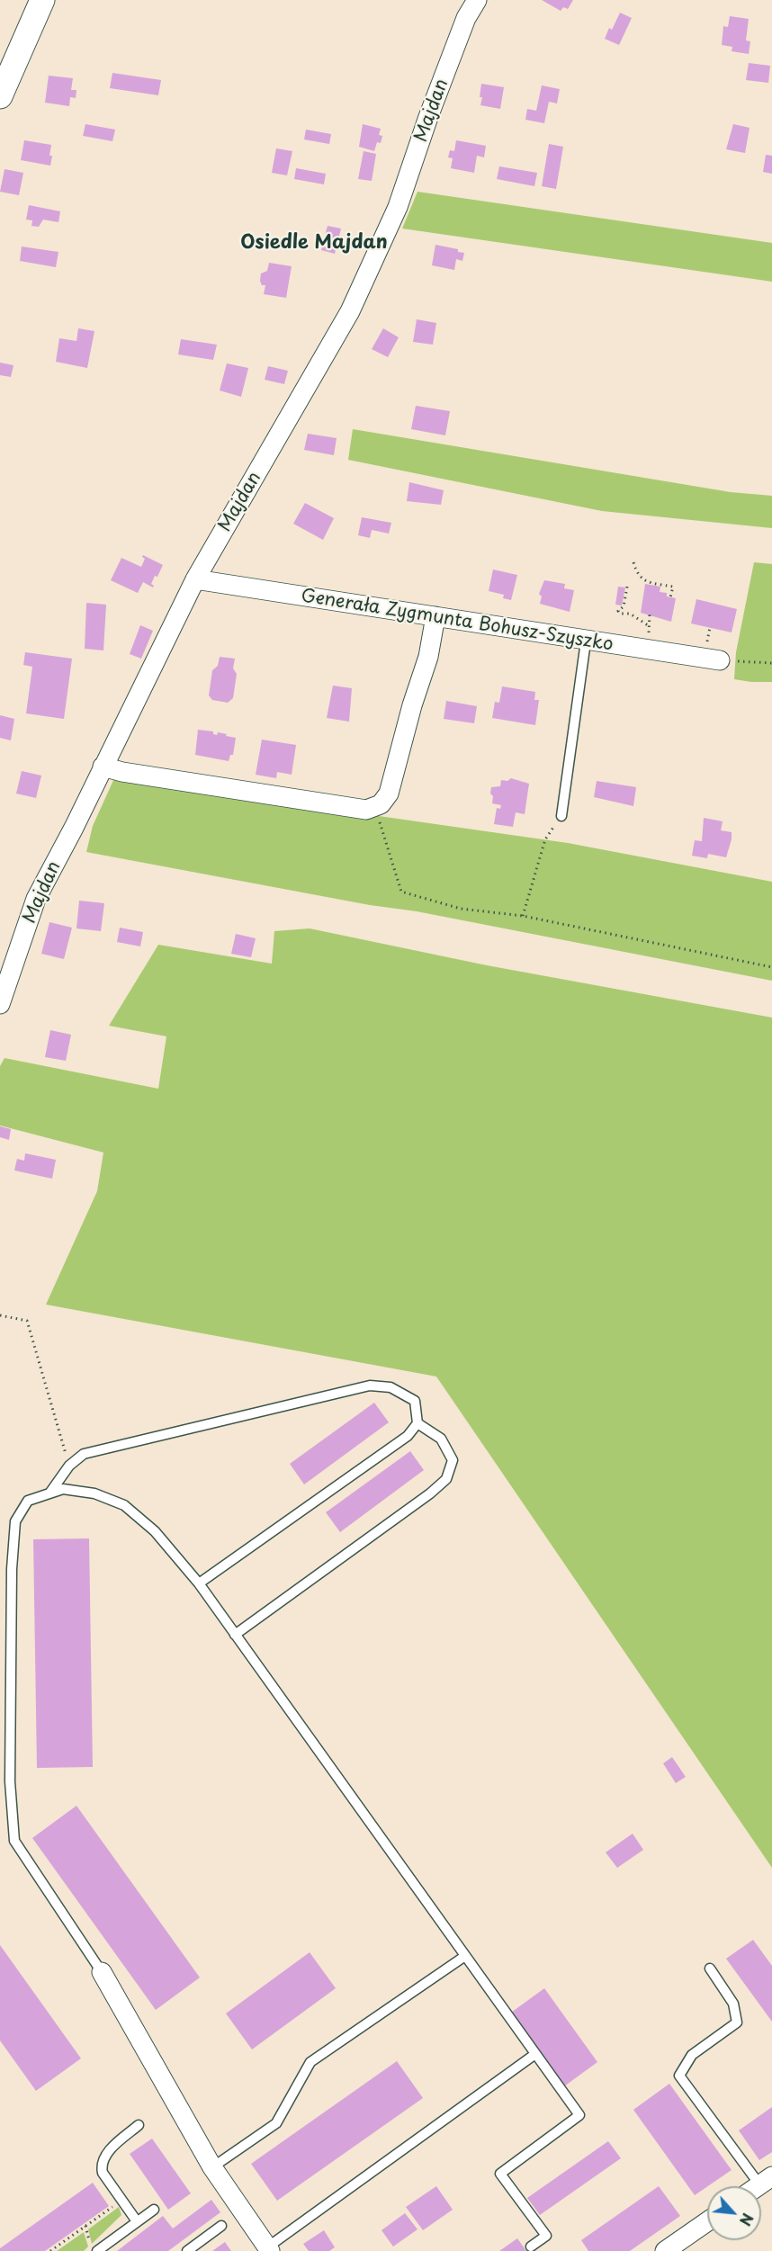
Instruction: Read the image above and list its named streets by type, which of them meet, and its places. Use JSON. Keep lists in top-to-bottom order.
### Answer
{
  "streets": {
    "street": ["Majdan", "Generała Zygmunta Bohusz-Szyszko"]
  },
  "crossings": [
    ["Majdan", "Generała Zygmunta Bohusz-Szyszko"]
  ],
  "districts": ["Osiedle Majdan"],
  "north": "bottom right"
}
